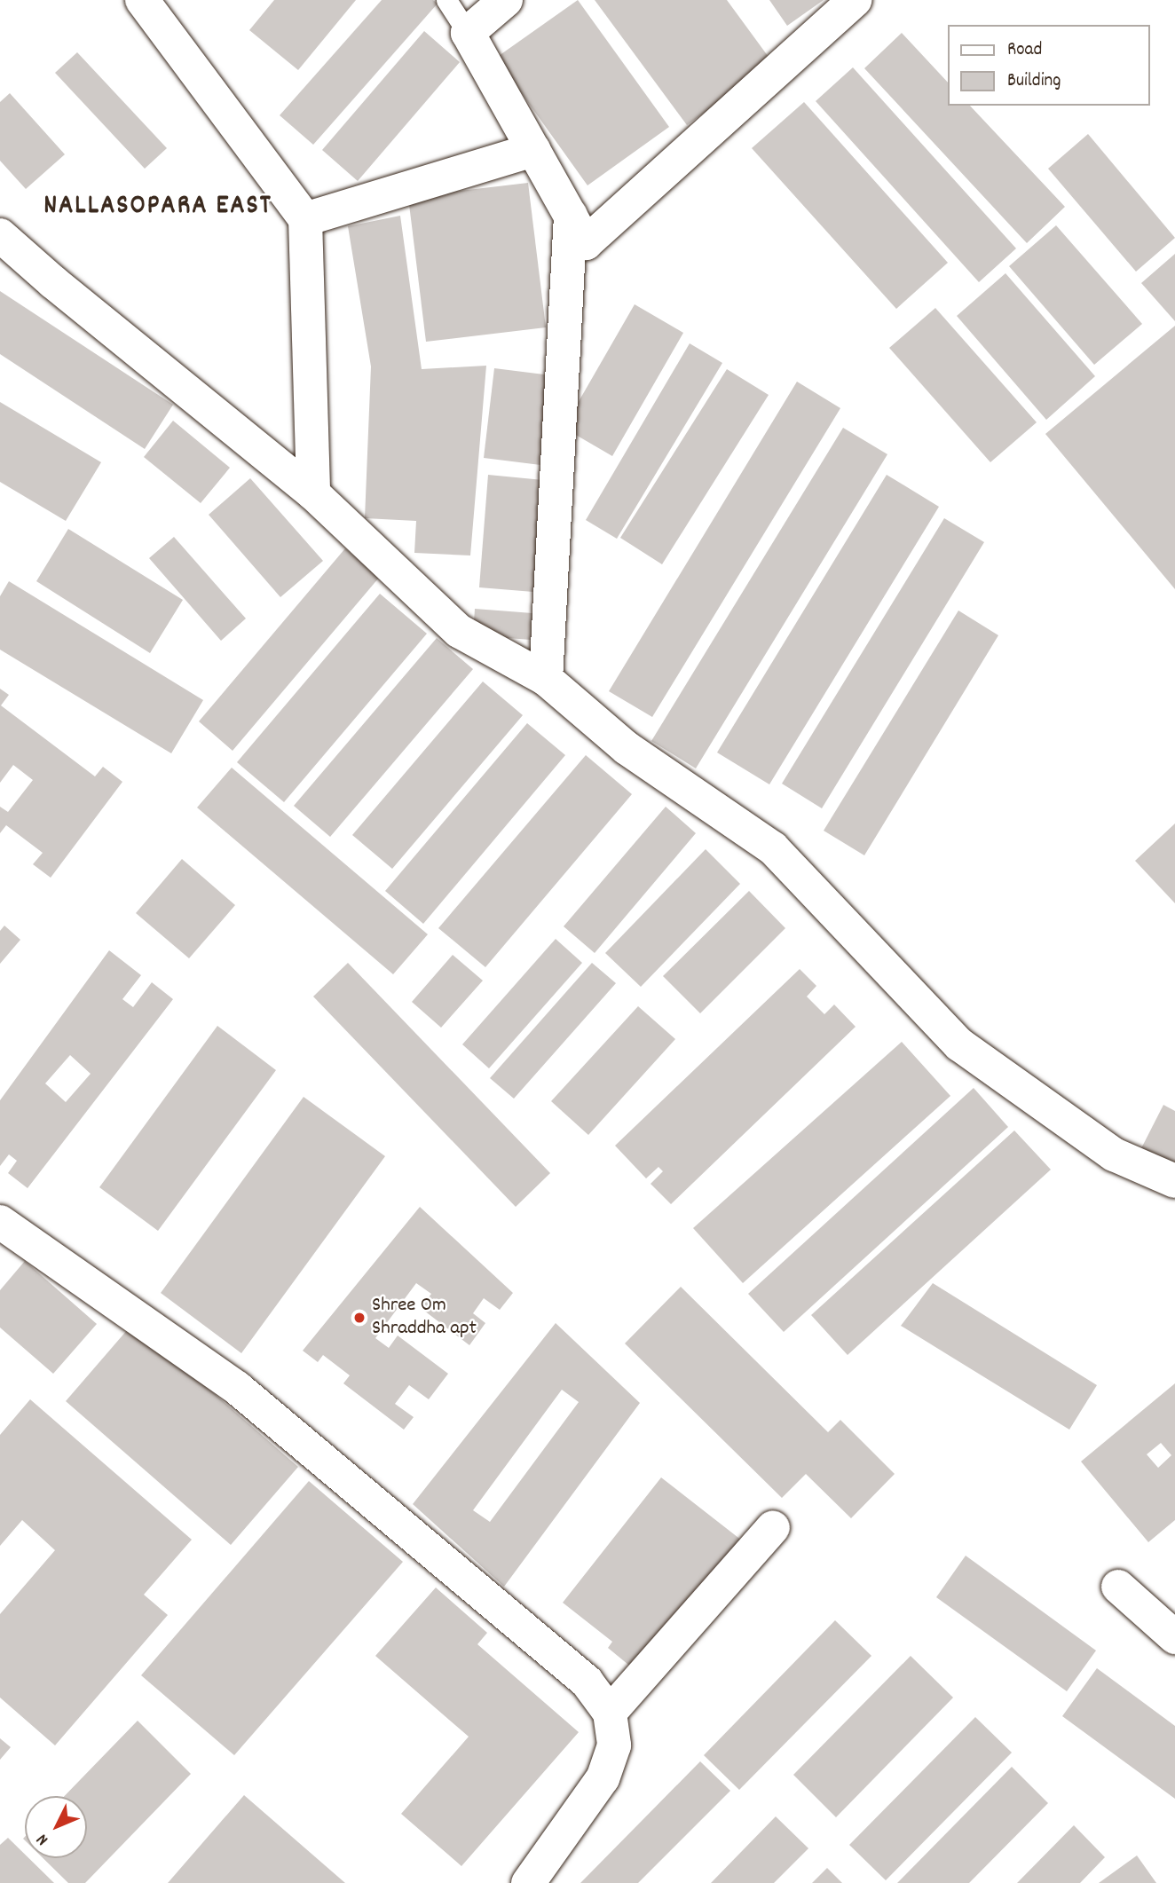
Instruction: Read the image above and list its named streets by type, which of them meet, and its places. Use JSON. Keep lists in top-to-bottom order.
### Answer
{
  "districts": ["NALLASOPARA EAST"],
  "places": ["Shree Om Shraddha apt"],
  "legend": ["Road", "Building"],
  "north": "bottom left"
}
